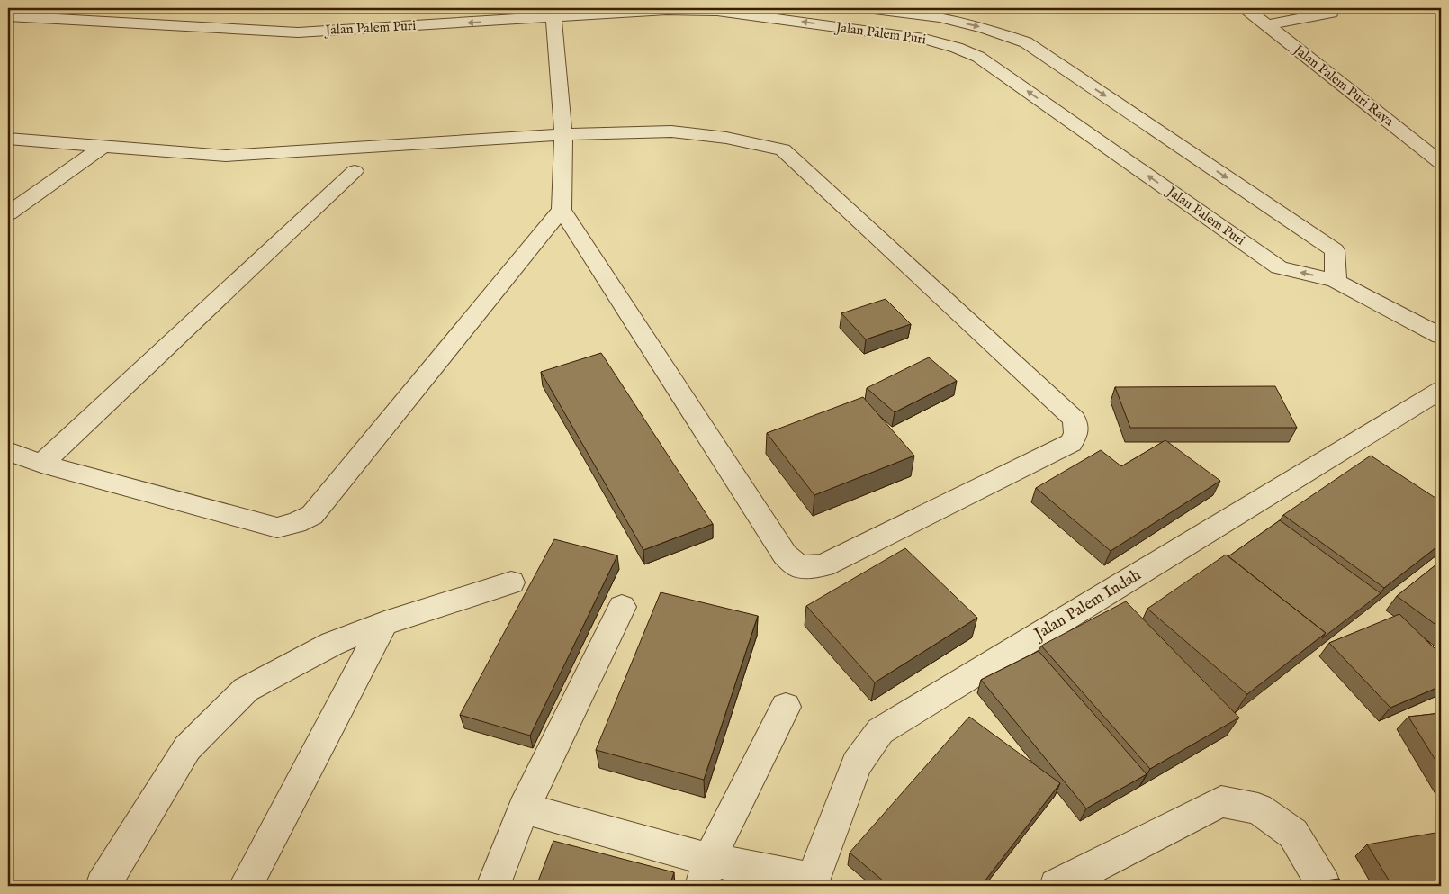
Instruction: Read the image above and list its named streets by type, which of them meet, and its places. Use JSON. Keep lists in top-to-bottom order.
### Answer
{
  "streets": {
    "street": ["Jalan Palem Puri", "Jalan Palem Puri Raya", "Jalan Palem Indah"]
  }
}
